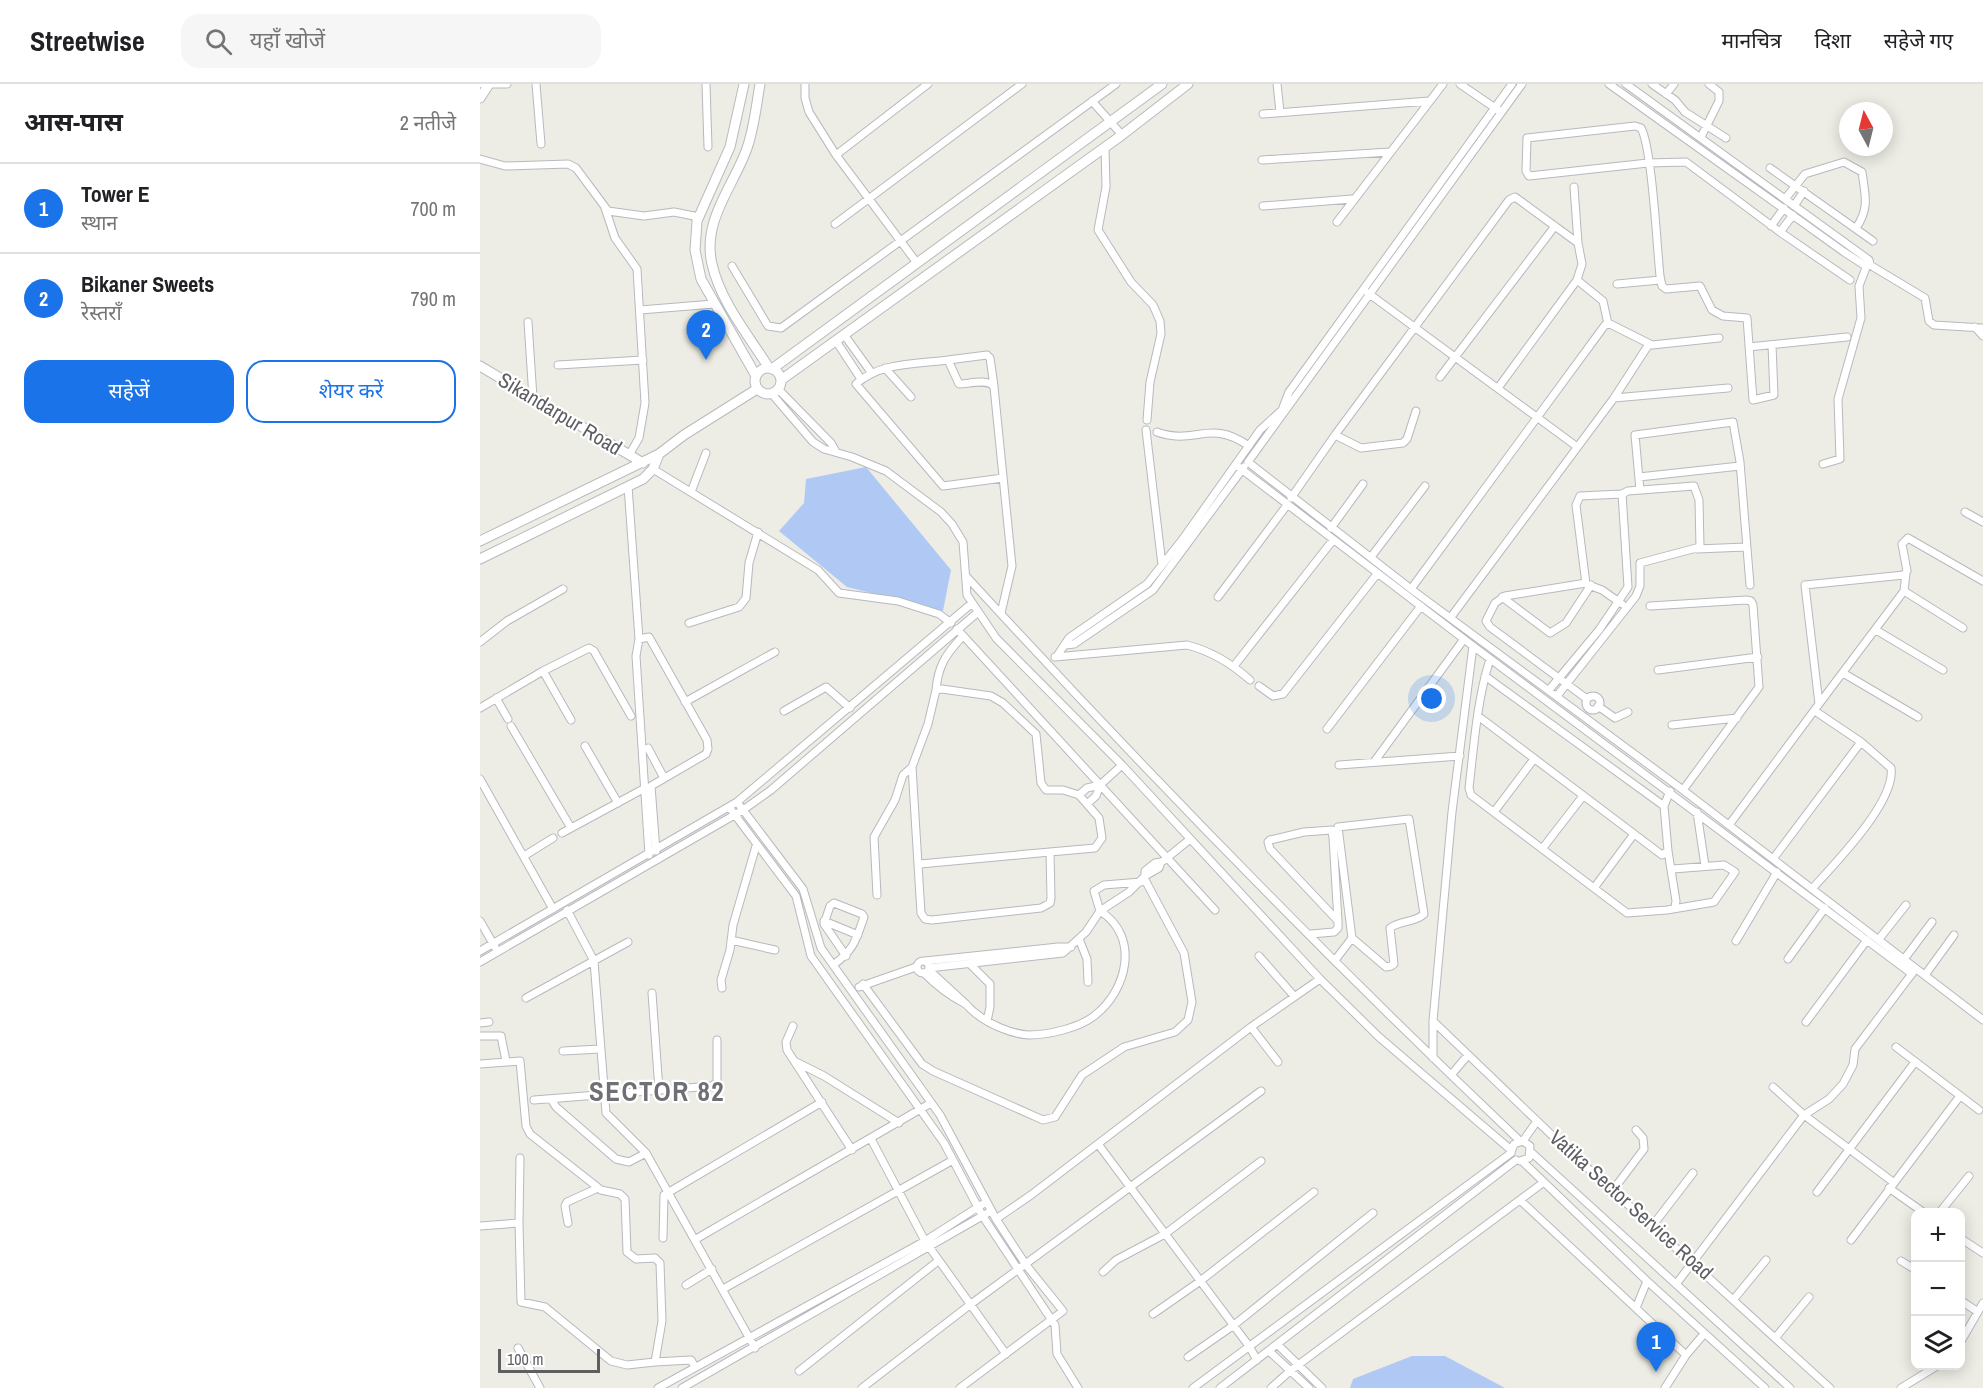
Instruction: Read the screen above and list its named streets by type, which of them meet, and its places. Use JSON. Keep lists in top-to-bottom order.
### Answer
{
  "streets": {
    "street": ["Sikandarpur Road", "Vatika Sector Service Road"]
  },
  "districts": ["SECTOR 82"],
  "scale_bar": "100 m",
  "north": "top",
  "page": {
    "header": "Streetwise",
    "search": "यहाँ खोजें",
    "nav": ["मानचित्र", "दिशा", "सहेजे गए"],
    "heading": ["आस-पास", "2 नतीजे"],
    "list": [
      {
        "mark": "1",
        "name": "Tower E",
        "note": "स्थान",
        "value": "700 m"
      },
      {
        "mark": "2",
        "name": "Bikaner Sweets",
        "note": "रेस्तराँ",
        "value": "790 m"
      }
    ],
    "pins": ["2", "1"],
    "buttons": ["सहेजें", "शेयर करें"],
    "map_buttons": ["+", "−"],
    "scale": "100 m"
  }
}
